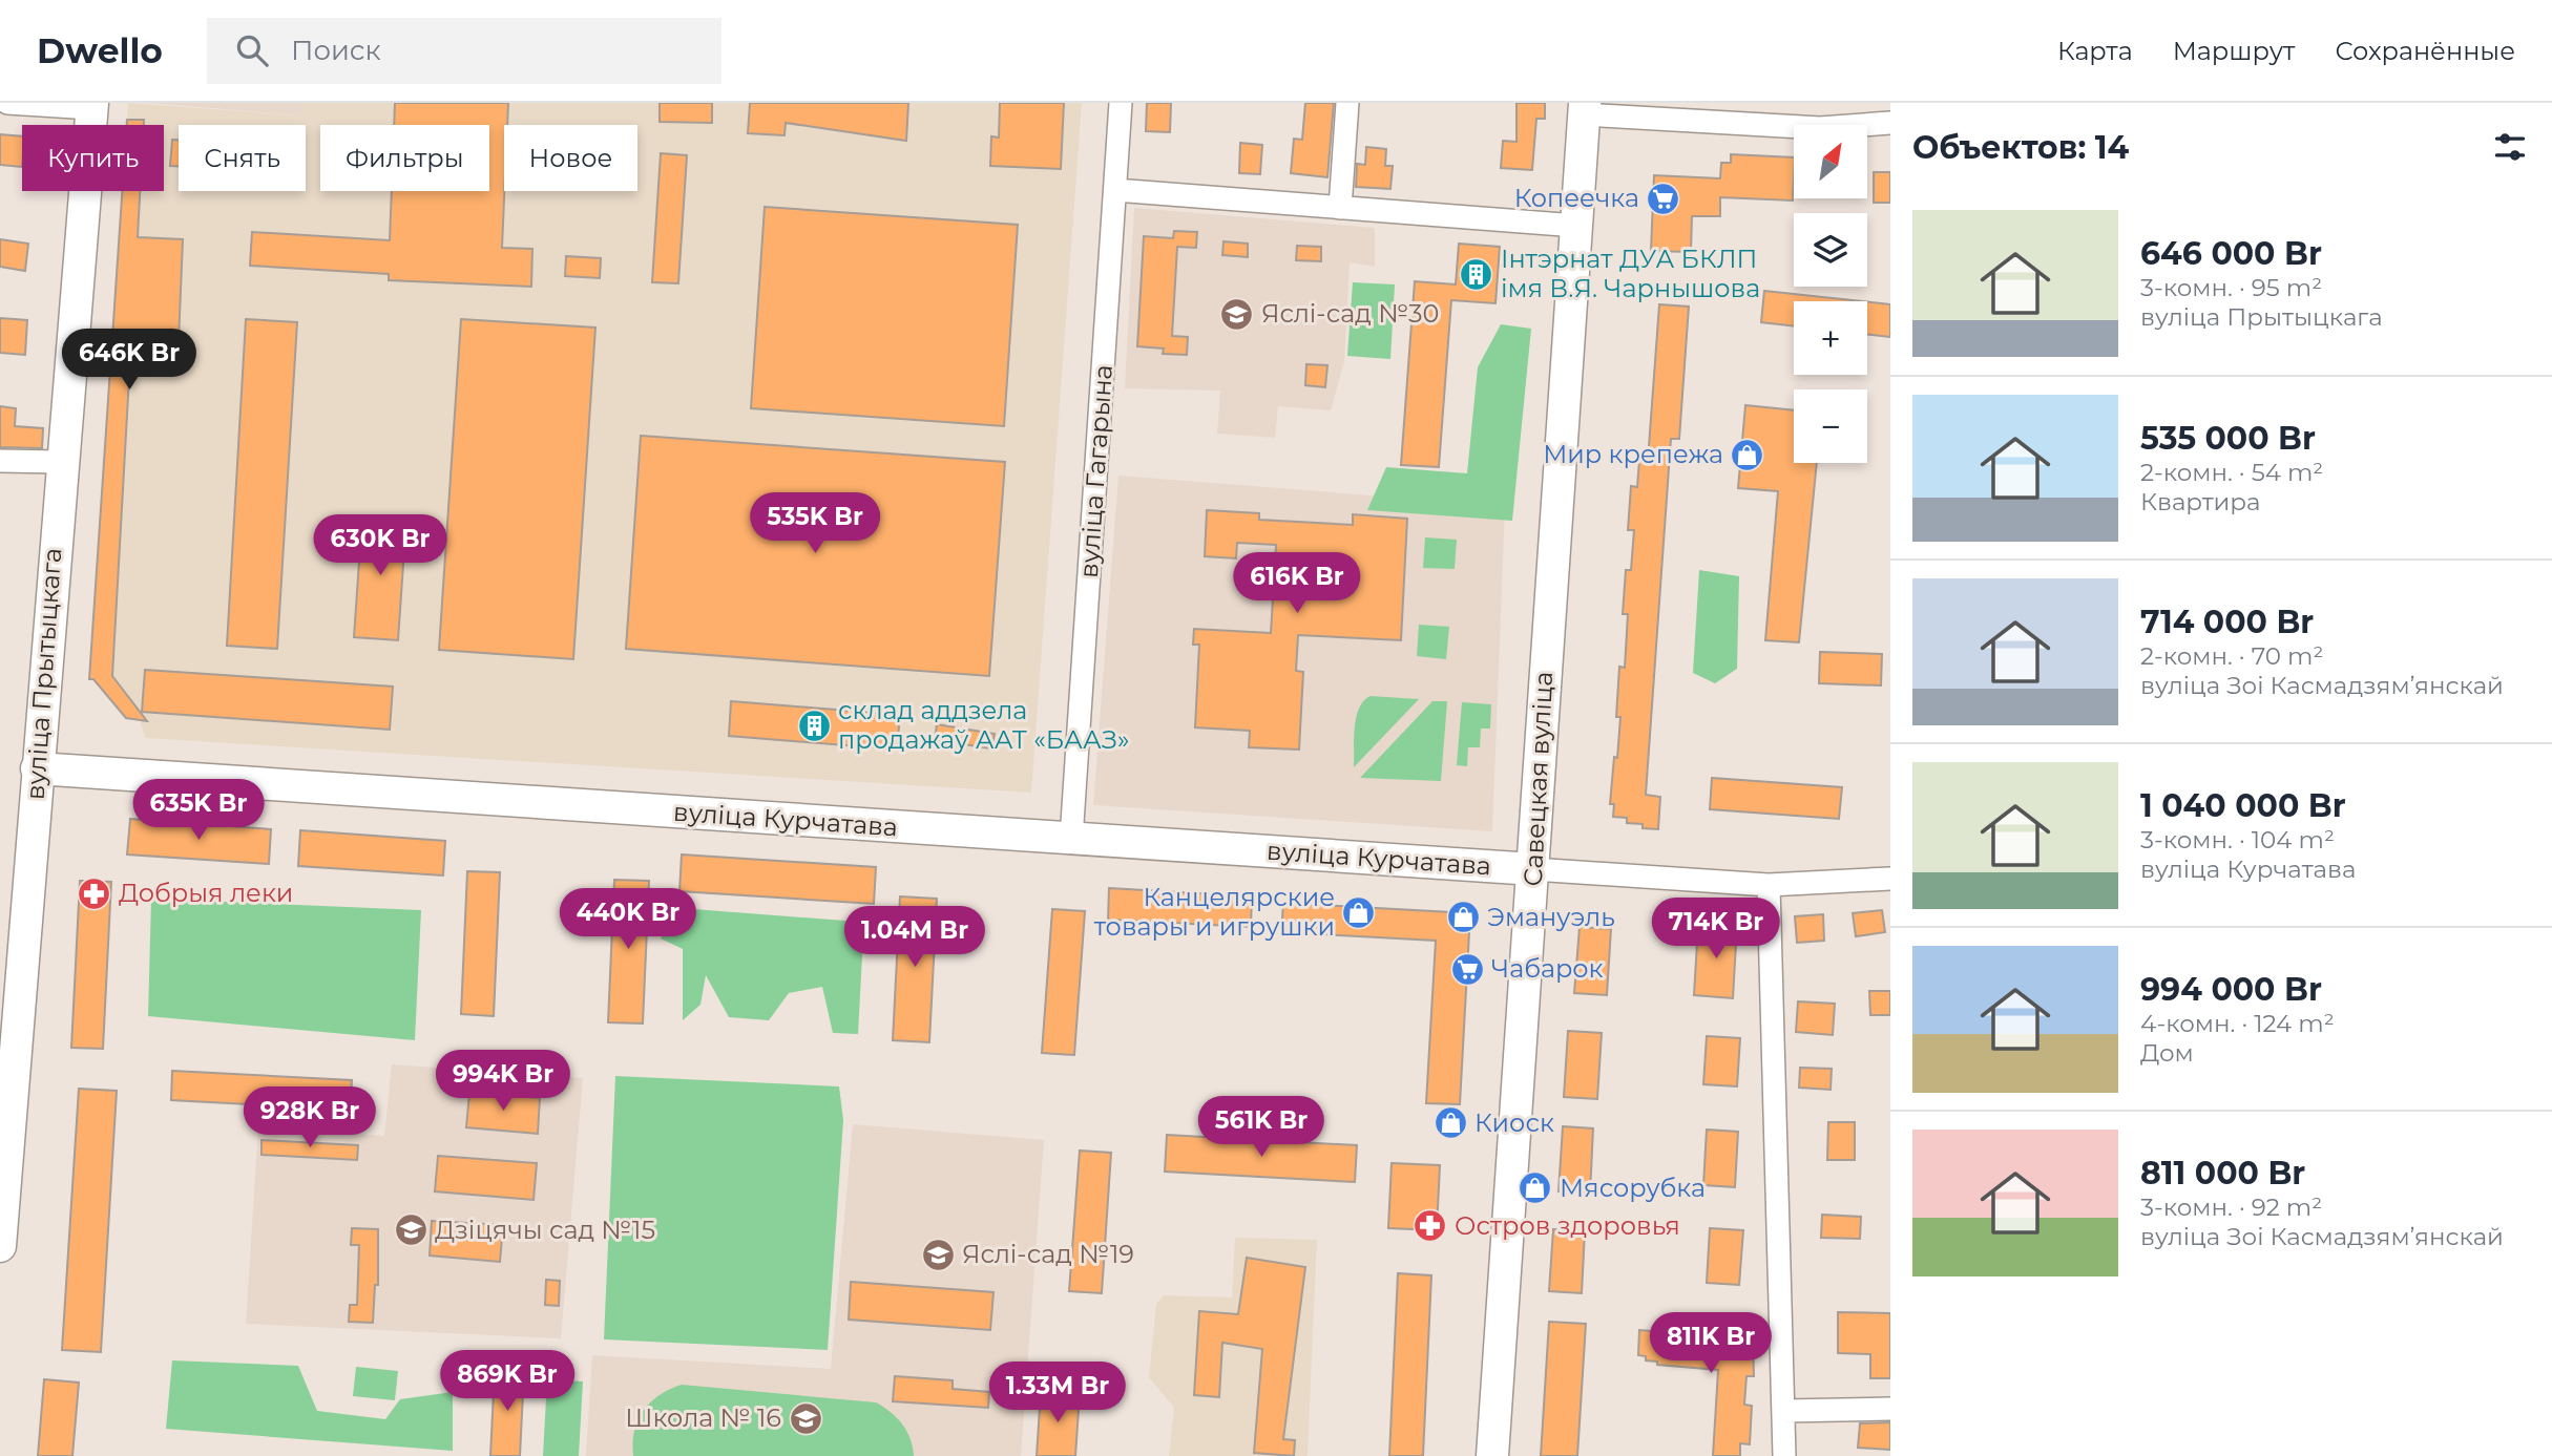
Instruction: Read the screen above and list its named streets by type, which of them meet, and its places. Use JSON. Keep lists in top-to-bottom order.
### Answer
{
  "streets": {
    "main road": ["вуліца Прытыцкага", "Савецкая вуліца", "вуліца Курчатава"],
    "street": ["вуліца Гагарына"]
  },
  "crossings": [
    ["вуліца Гагарына", "вуліца Курчатава"],
    ["вуліца Прытыцкага", "вуліца Курчатава"],
    ["Савецкая вуліца", "вуліца Курчатава"]
  ],
  "places": {
    "supermarket": ["Копеечка", "Чабарок"],
    "building": ["Інтэрнат ДУА БКЛП імя В.Я. Чарнышова", "склад аддзела продажаў ААТ «БААЗ»"],
    "school or university": [
      "Яслі-сад №30",
      "Дзіцячы сад №15",
      "Яслі-сад №19",
      "Школа № 16"
    ],
    "shop": [
      "Мир крепежа",
      "Канцелярские товары и игрушки",
      "Эмануэль",
      "Киоск",
      "Мясорубка"
    ],
    "pharmacy": ["Добрыя леки", "Остров здоровья"]
  },
  "north": "top right",
  "page": {
    "header": "Dwello",
    "search": "Поиск",
    "nav": ["Карта", "Маршрут", "Сохранённые"],
    "heading": "Объектов: 14",
    "map_buttons": ["+", "−"],
    "chip": [
      "Купить",
      "Снять",
      "Фильтры",
      "Новое"
    ],
    "list": [
      {
        "name": "646 000 Br",
        "note": "3-комн. · 95 m² · вуліца Прытыцкага"
      },
      {
        "name": "535 000 Br",
        "note": "2-комн. · 54 m² · Квартира"
      },
      {
        "name": "714 000 Br",
        "note": "2-комн. · 70 m² · вуліца Зоі Касмадзямʼянскай"
      },
      {
        "name": "1 040 000 Br",
        "note": "3-комн. · 104 m² · вуліца Курчатава"
      },
      {
        "name": "994 000 Br",
        "note": "4-комн. · 124 m² · Дом"
      },
      {
        "name": "811 000 Br",
        "note": "3-комн. · 92 m² · вуліца Зоі Касмадзямʼянскай"
      }
    ],
    "price": [
      "646K Br",
      "535K Br",
      "630K Br",
      "616K Br",
      "635K Br",
      "440K Br",
      "714K Br",
      "1.04M Br",
      "994K Br",
      "928K Br",
      "561K Br",
      "811K Br",
      "869K Br",
      "1.33M Br"
    ]
  }
}
